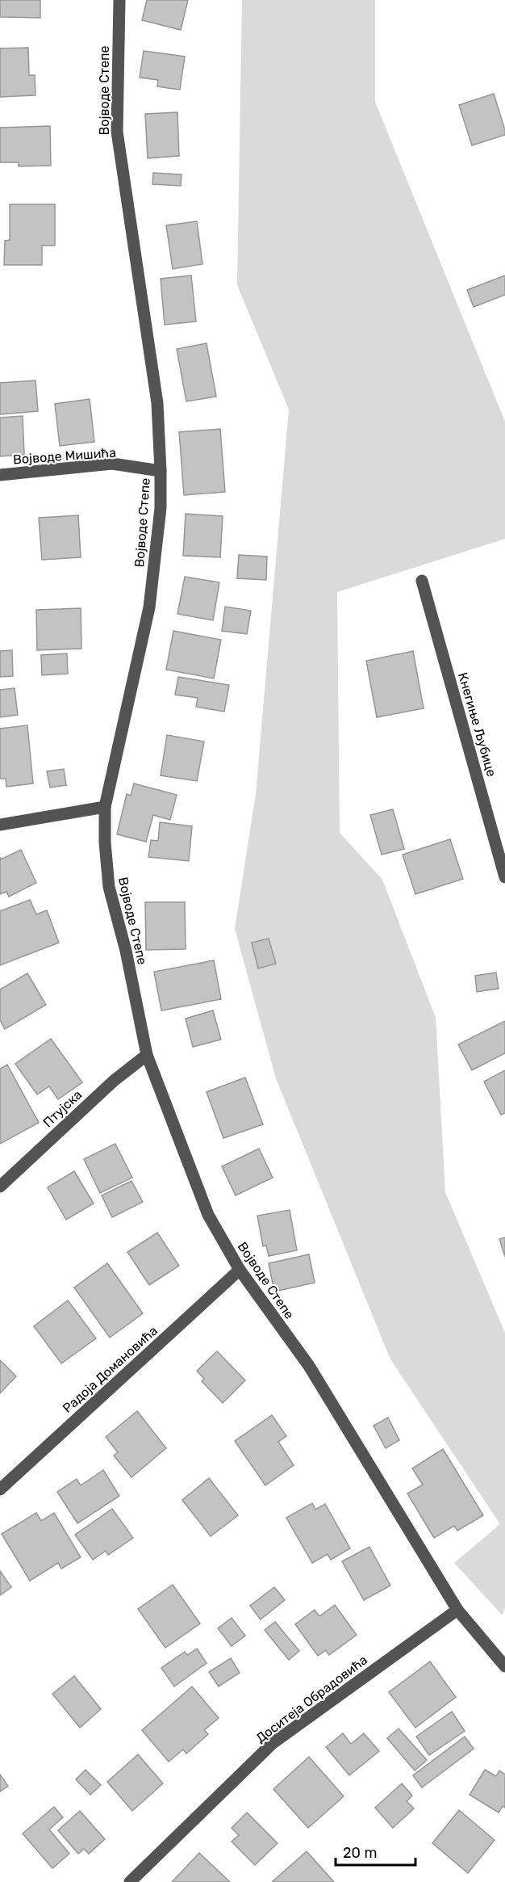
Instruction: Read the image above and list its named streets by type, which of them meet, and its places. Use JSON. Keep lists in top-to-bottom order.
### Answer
{
  "streets": {
    "street": [
      "Војводе Степе",
      "Војводе Мишића",
      "Кнегиње Љубице",
      "Птујска",
      "Радоја Домановића",
      "Доситеја Обрадовића"
    ]
  },
  "crossings": [
    ["Војводе Степе", "Војводе Мишића"],
    ["Војводе Степе", "Птујска"],
    ["Војводе Степе", "Радоја Домановића"],
    ["Војводе Степе", "Доситеја Обрадовића"]
  ],
  "scale_bar": "20 m"
}
